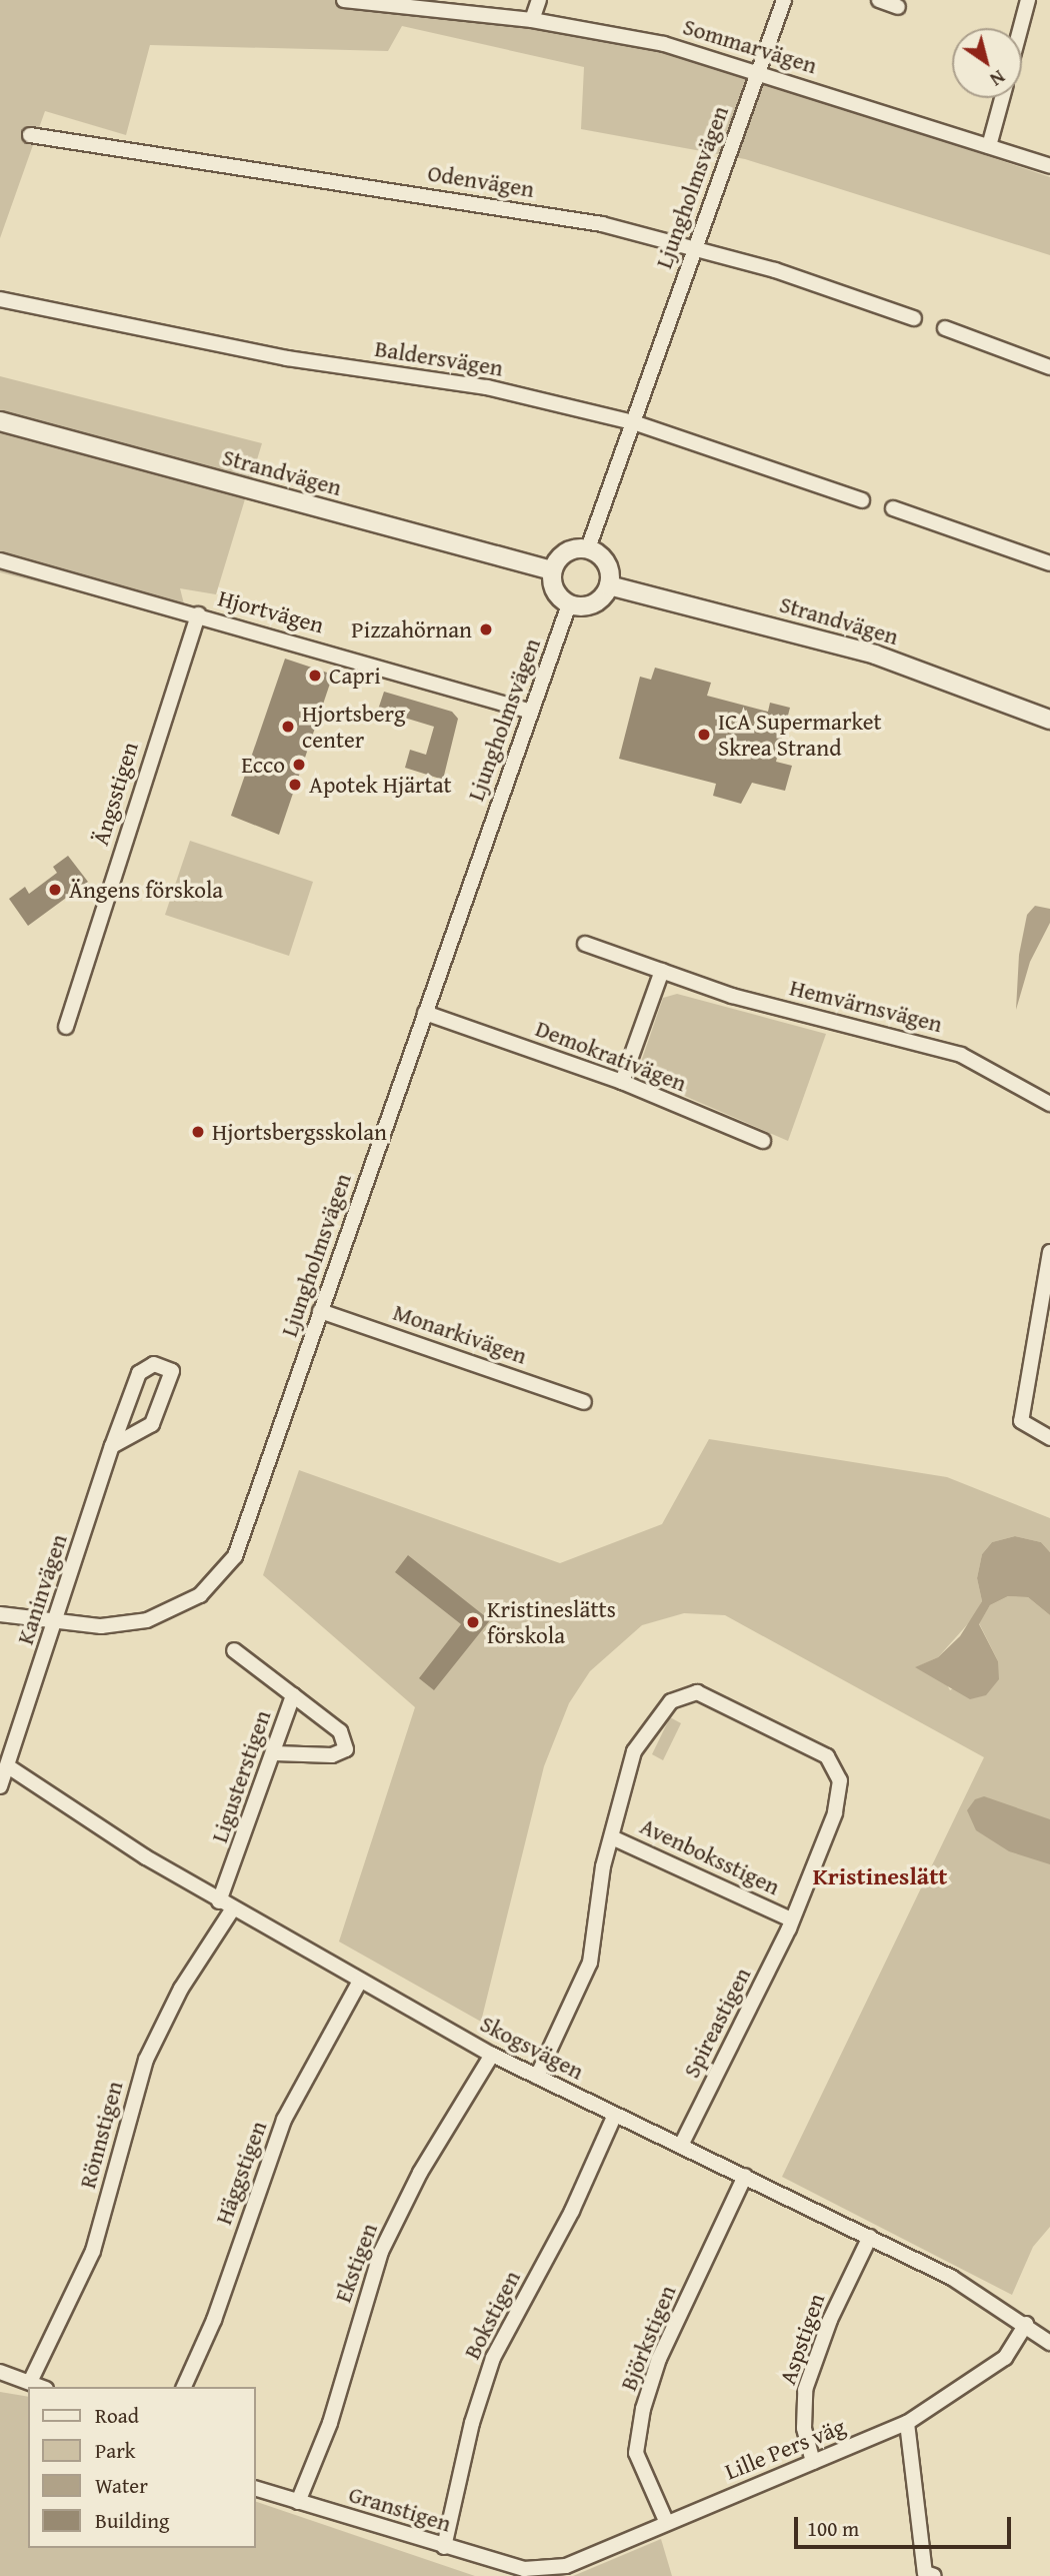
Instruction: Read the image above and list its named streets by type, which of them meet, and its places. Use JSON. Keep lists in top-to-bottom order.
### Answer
{
  "streets": {
    "street": [
      "Sommarvägen",
      "Odenvägen",
      "Ljungholmsvägen",
      "Baldersvägen",
      "Strandvägen",
      "Hjortvägen",
      "Ängsstigen",
      "Hemvärnsvägen",
      "Demokrativägen",
      "Monarkivägen",
      "Kaninvägen",
      "Ligusterstigen",
      "Avenboksstigen",
      "Spireastigen",
      "Skogsvägen",
      "Rönnstigen",
      "Häggstigen",
      "Ekstigen",
      "Bokstigen",
      "Björkstigen",
      "Aspstigen",
      "Lille Pers väg",
      "Granstigen"
    ]
  },
  "crossings": [
    ["Sommarvägen", "Ljungholmsvägen"],
    ["Odenvägen", "Ljungholmsvägen"],
    ["Ljungholmsvägen", "Baldersvägen"],
    ["Ljungholmsvägen", "Strandvägen"],
    ["Ljungholmsvägen", "Hjortvägen"],
    ["Ljungholmsvägen", "Demokrativägen"],
    ["Ljungholmsvägen", "Monarkivägen"],
    ["Ljungholmsvägen", "Kaninvägen"],
    ["Hjortvägen", "Ängsstigen"],
    ["Kaninvägen", "Skogsvägen"],
    ["Ligusterstigen", "Skogsvägen"],
    ["Avenboksstigen", "Spireastigen"],
    ["Spireastigen", "Skogsvägen"],
    ["Skogsvägen", "Rönnstigen"],
    ["Skogsvägen", "Häggstigen"],
    ["Skogsvägen", "Ekstigen"],
    ["Skogsvägen", "Bokstigen"],
    ["Skogsvägen", "Björkstigen"],
    ["Skogsvägen", "Aspstigen"],
    ["Skogsvägen", "Lille Pers väg"],
    ["Ekstigen", "Granstigen"],
    ["Bokstigen", "Granstigen"],
    ["Björkstigen", "Lille Pers väg"],
    ["Aspstigen", "Lille Pers väg"],
    ["Lille Pers väg", "Granstigen"]
  ],
  "districts": ["Kristineslätt"],
  "places": [
    "Pizzahörnan",
    "Capri",
    "Hjortsberg center",
    "ICA Supermarket Skrea Strand",
    "Ecco",
    "Apotek Hjärtat",
    "Ängens förskola",
    "Hjortsbergsskolan",
    "Kristineslätts förskola"
  ],
  "legend": [
    "Road",
    "Park",
    "Water",
    "Building"
  ],
  "scale_bar": "100 m",
  "north": "bottom right"
}
